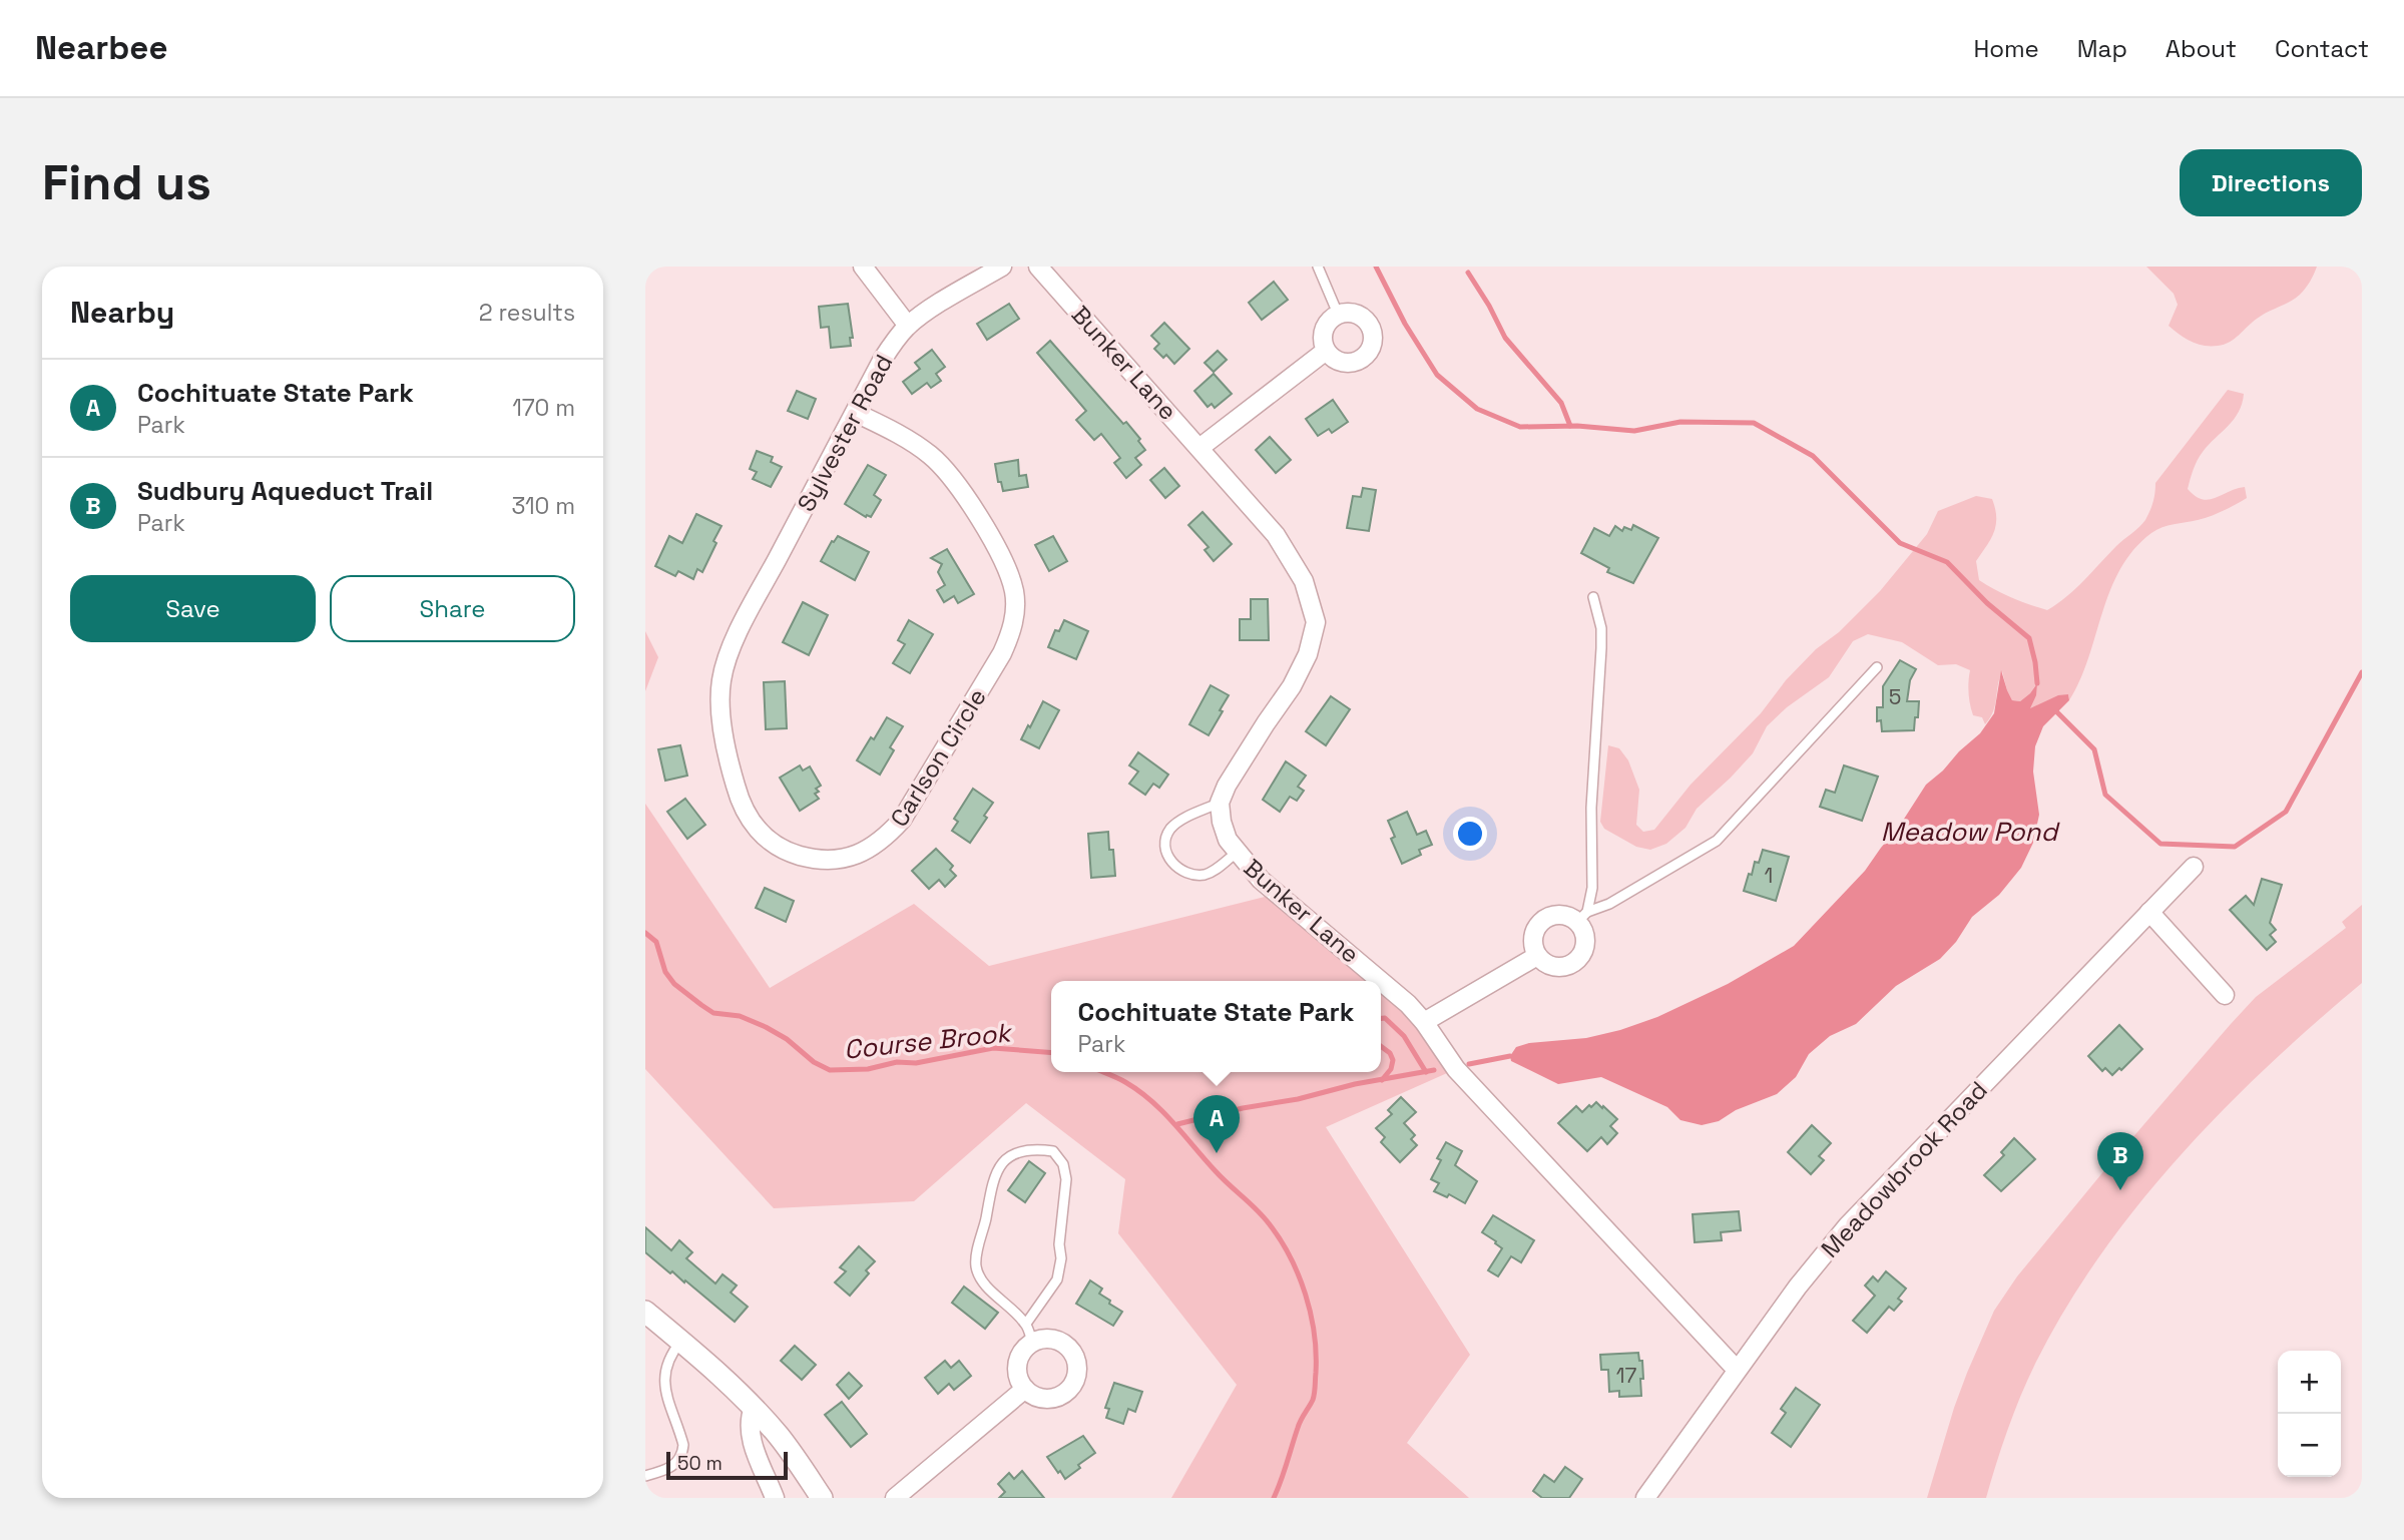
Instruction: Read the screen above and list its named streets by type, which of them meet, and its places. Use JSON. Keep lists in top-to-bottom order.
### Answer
{
  "streets": {
    "street": [
      "Bunker Lane",
      "Sylvester Road",
      "Carlson Circle",
      "Meadowbrook Road"
    ]
  },
  "crossings": [
    ["Bunker Lane", "Meadowbrook Road"],
    ["Sylvester Road", "Carlson Circle"]
  ],
  "water": ["Meadow Pond", "Course Brook"],
  "house_numbers": ["5", "1", "17"],
  "scale_bar": "50 m",
  "page": {
    "header": "Nearbee",
    "nav": [
      "Home",
      "Map",
      "About",
      "Contact"
    ],
    "buttons": [
      "Directions",
      ["Save", "Share"]
    ],
    "title": "Find us",
    "heading": ["Nearby", "2 results"],
    "list": [
      {
        "mark": "A",
        "name": "Cochituate State Park",
        "note": "Park",
        "value": "170 m"
      },
      {
        "mark": "B",
        "name": "Sudbury Aqueduct Trail",
        "note": "Park",
        "value": "310 m"
      }
    ],
    "popup": ["Cochituate State Park", "Park"],
    "pins": ["A", "B"],
    "map_buttons": ["+", "−"],
    "scale": "50 m"
  }
}
